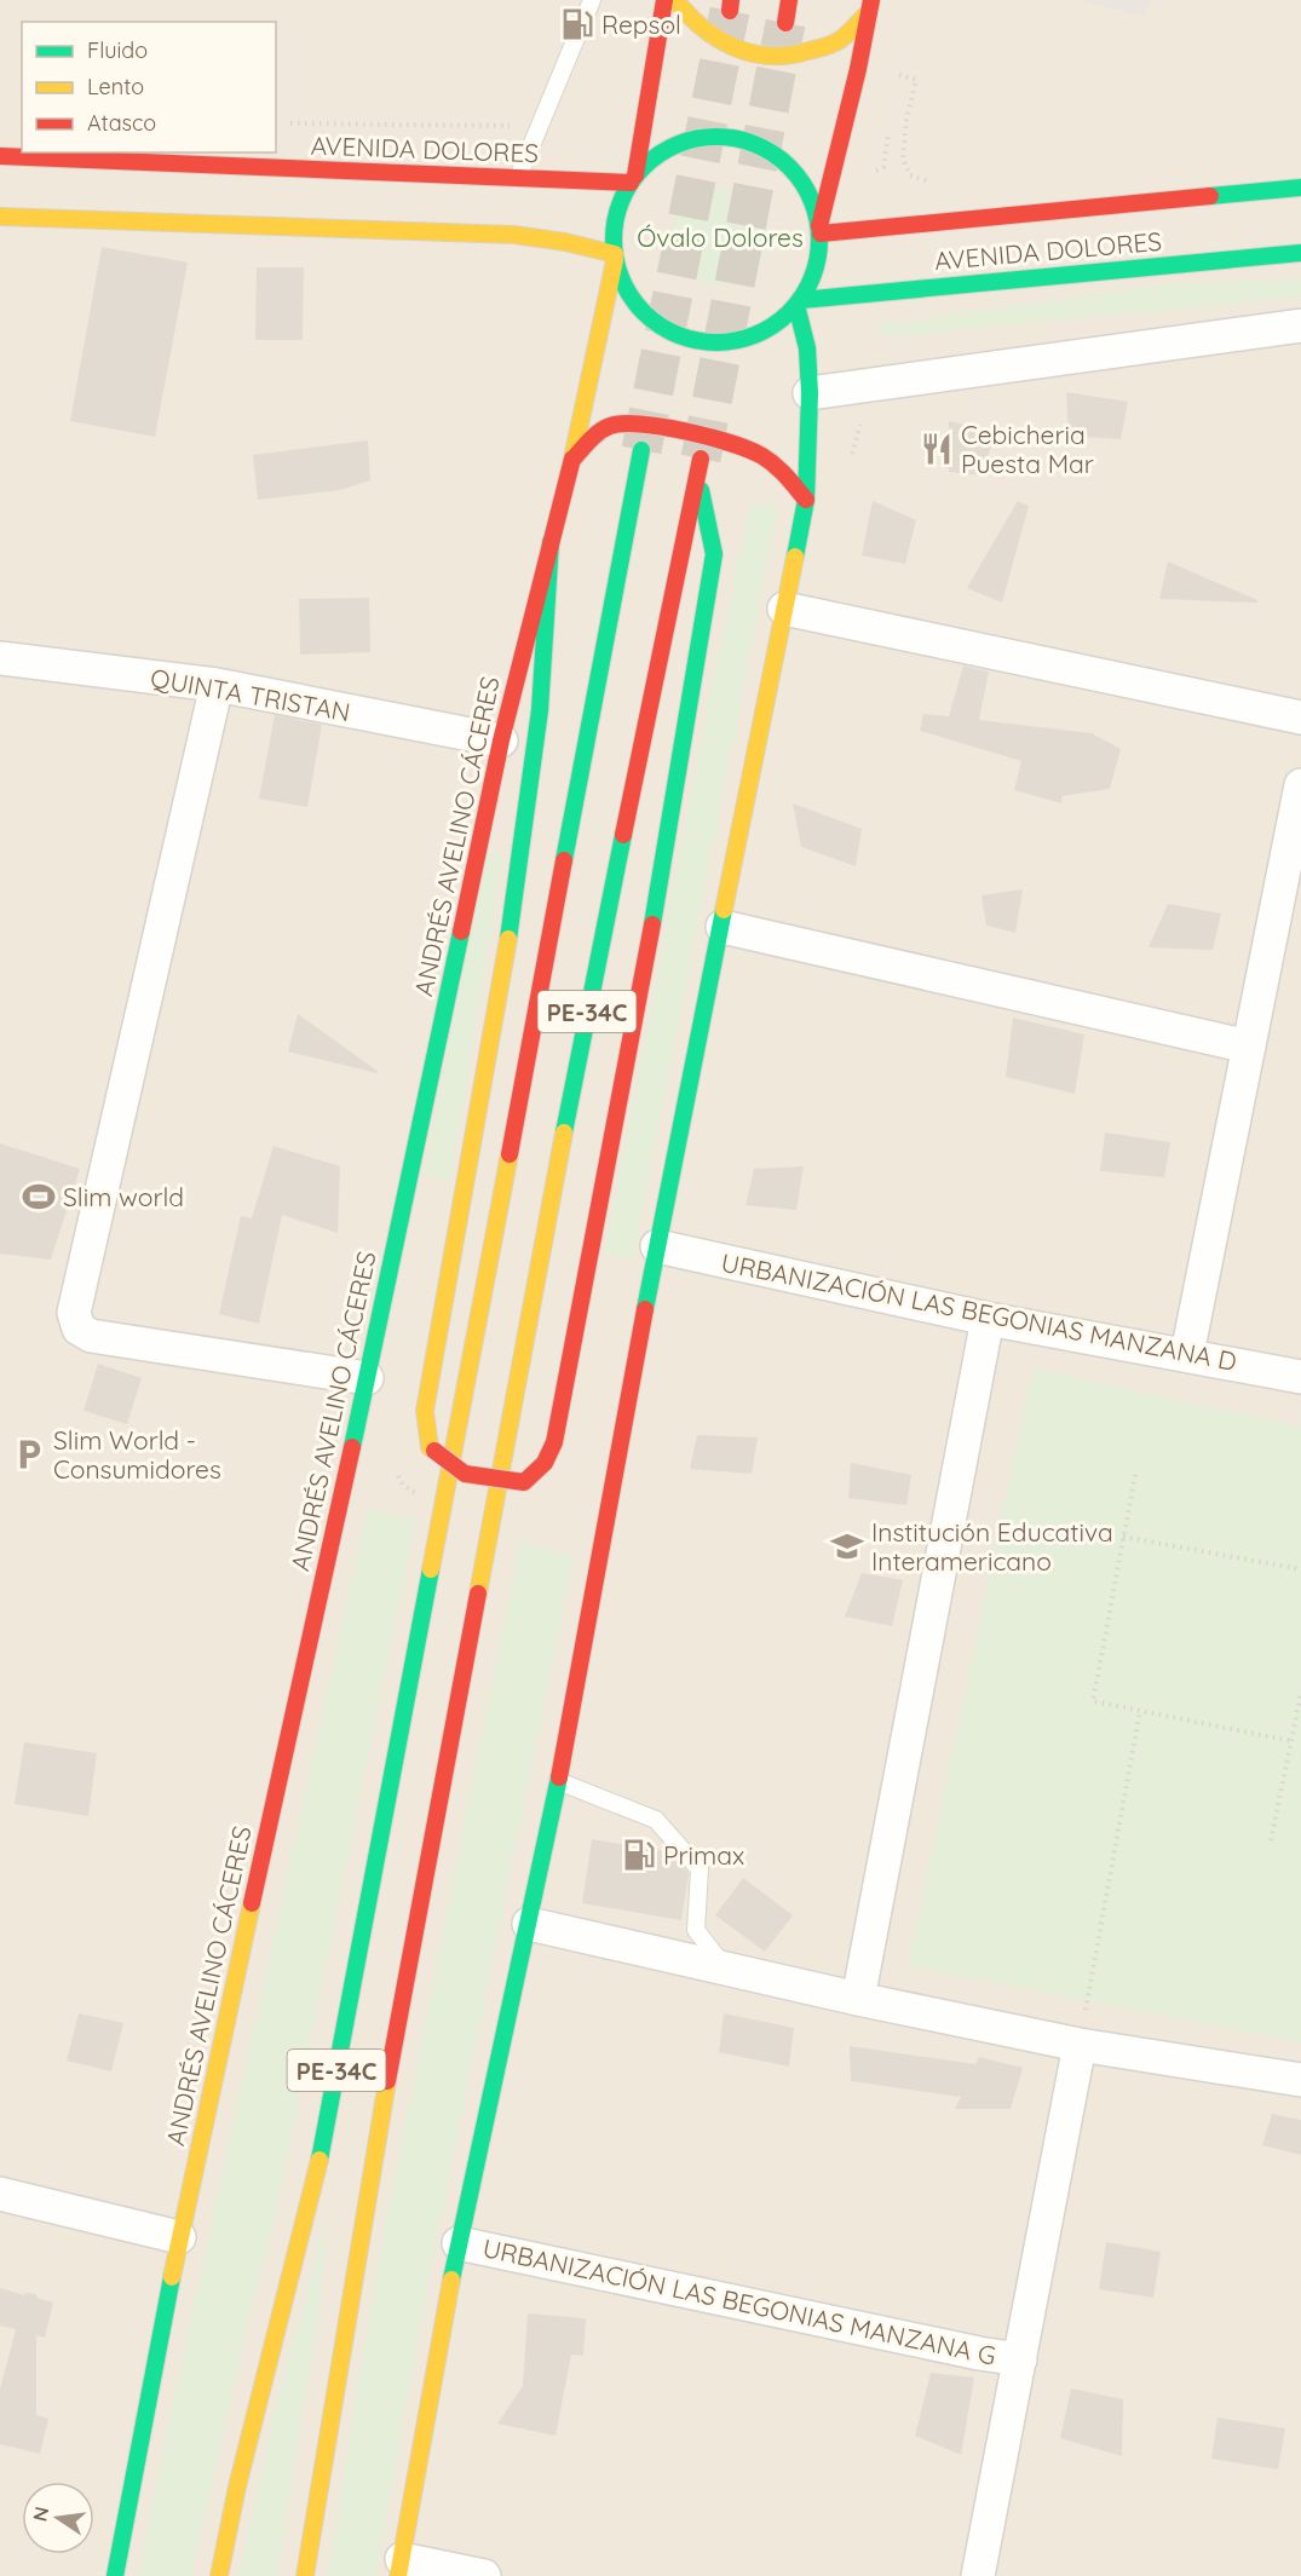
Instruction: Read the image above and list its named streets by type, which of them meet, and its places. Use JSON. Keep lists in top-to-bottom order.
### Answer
{
  "streets": {
    "main road": ["AVENIDA DOLORES", "ANDRÉS AVELINO CÁCERES", "PE-34C"],
    "street": ["QUINTA TRISTAN", "URBANIZACIÓN LAS BEGONIAS MANZANA D", "URBANIZACIÓN LAS BEGONIAS MANZANA G"]
  },
  "crossings": [
    ["AVENIDA DOLORES", "ANDRÉS AVELINO CÁCERES"],
    ["QUINTA TRISTAN", "ANDRÉS AVELINO CÁCERES"],
    ["ANDRÉS AVELINO CÁCERES", "PE-34C"]
  ],
  "parks": ["Óvalo Dolores"],
  "places": {
    "fuel station": ["Repsol", "Primax"],
    "restaurant": ["Cebicheria Puesta Mar"],
    "sports": ["Slim world"],
    "parking": ["Slim World - Consumidores"],
    "school or university": ["Institución Educativa Interamericano"]
  },
  "legend": ["Fluido", "Lento", "Atasco"],
  "north": "left"
}
